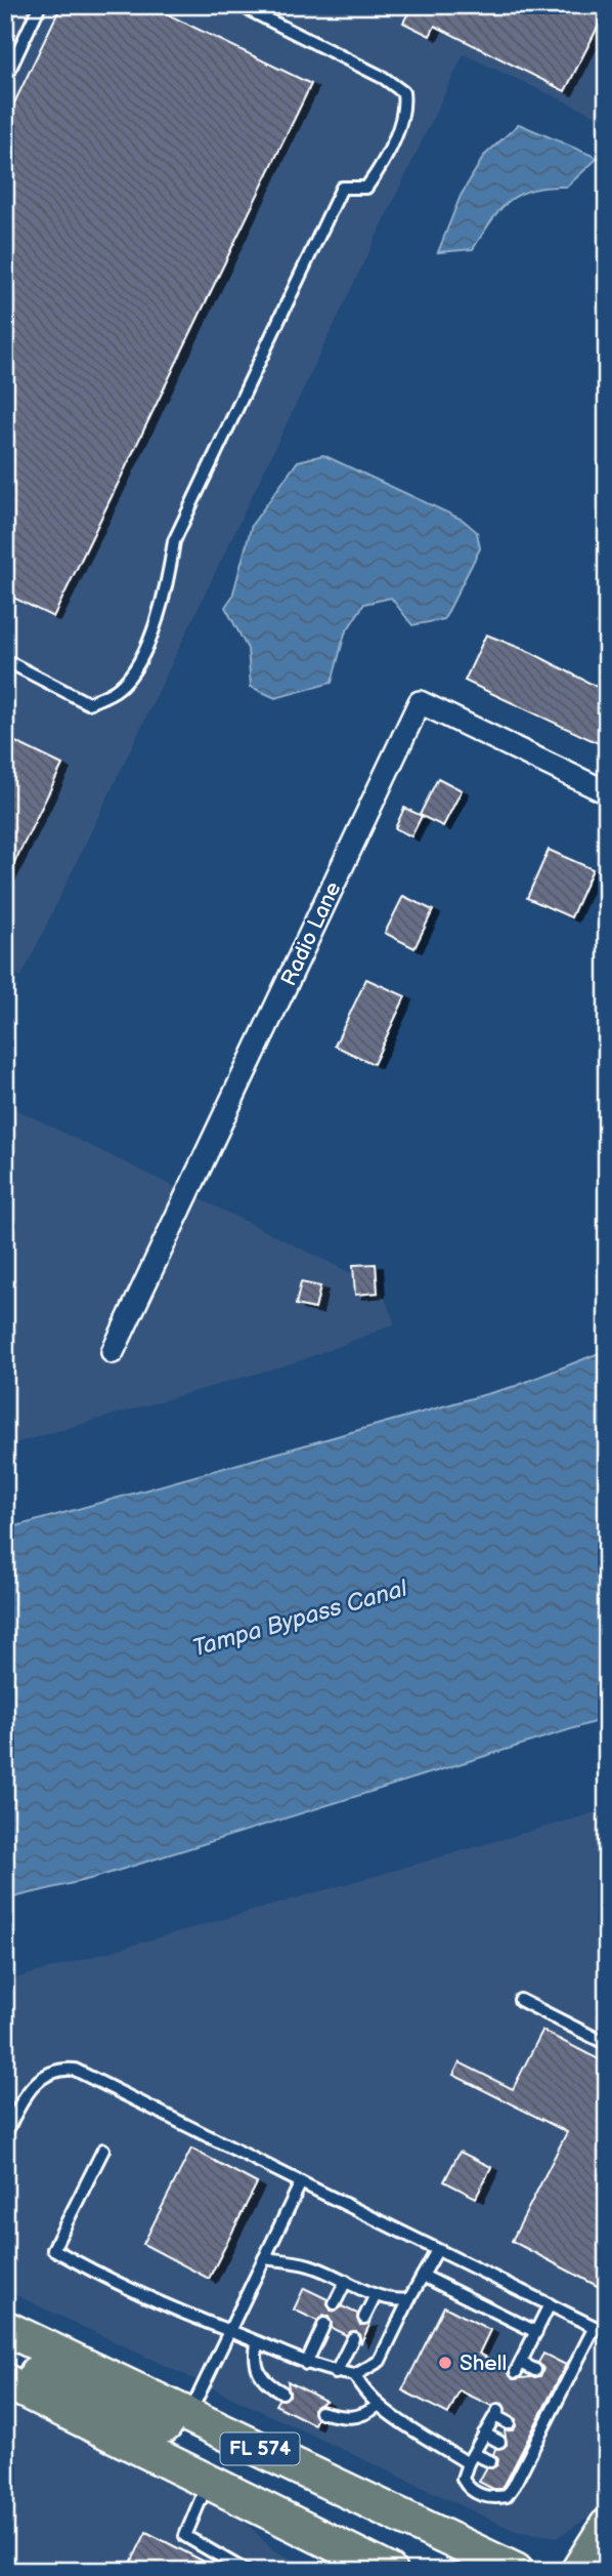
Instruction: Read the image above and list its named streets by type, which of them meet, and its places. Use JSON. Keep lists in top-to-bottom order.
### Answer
{
  "streets": {
    "main road": ["FL 574"],
    "street": ["Radio Lane"]
  },
  "water": ["Tampa Bypass Canal"],
  "places": ["Shell"]
}
